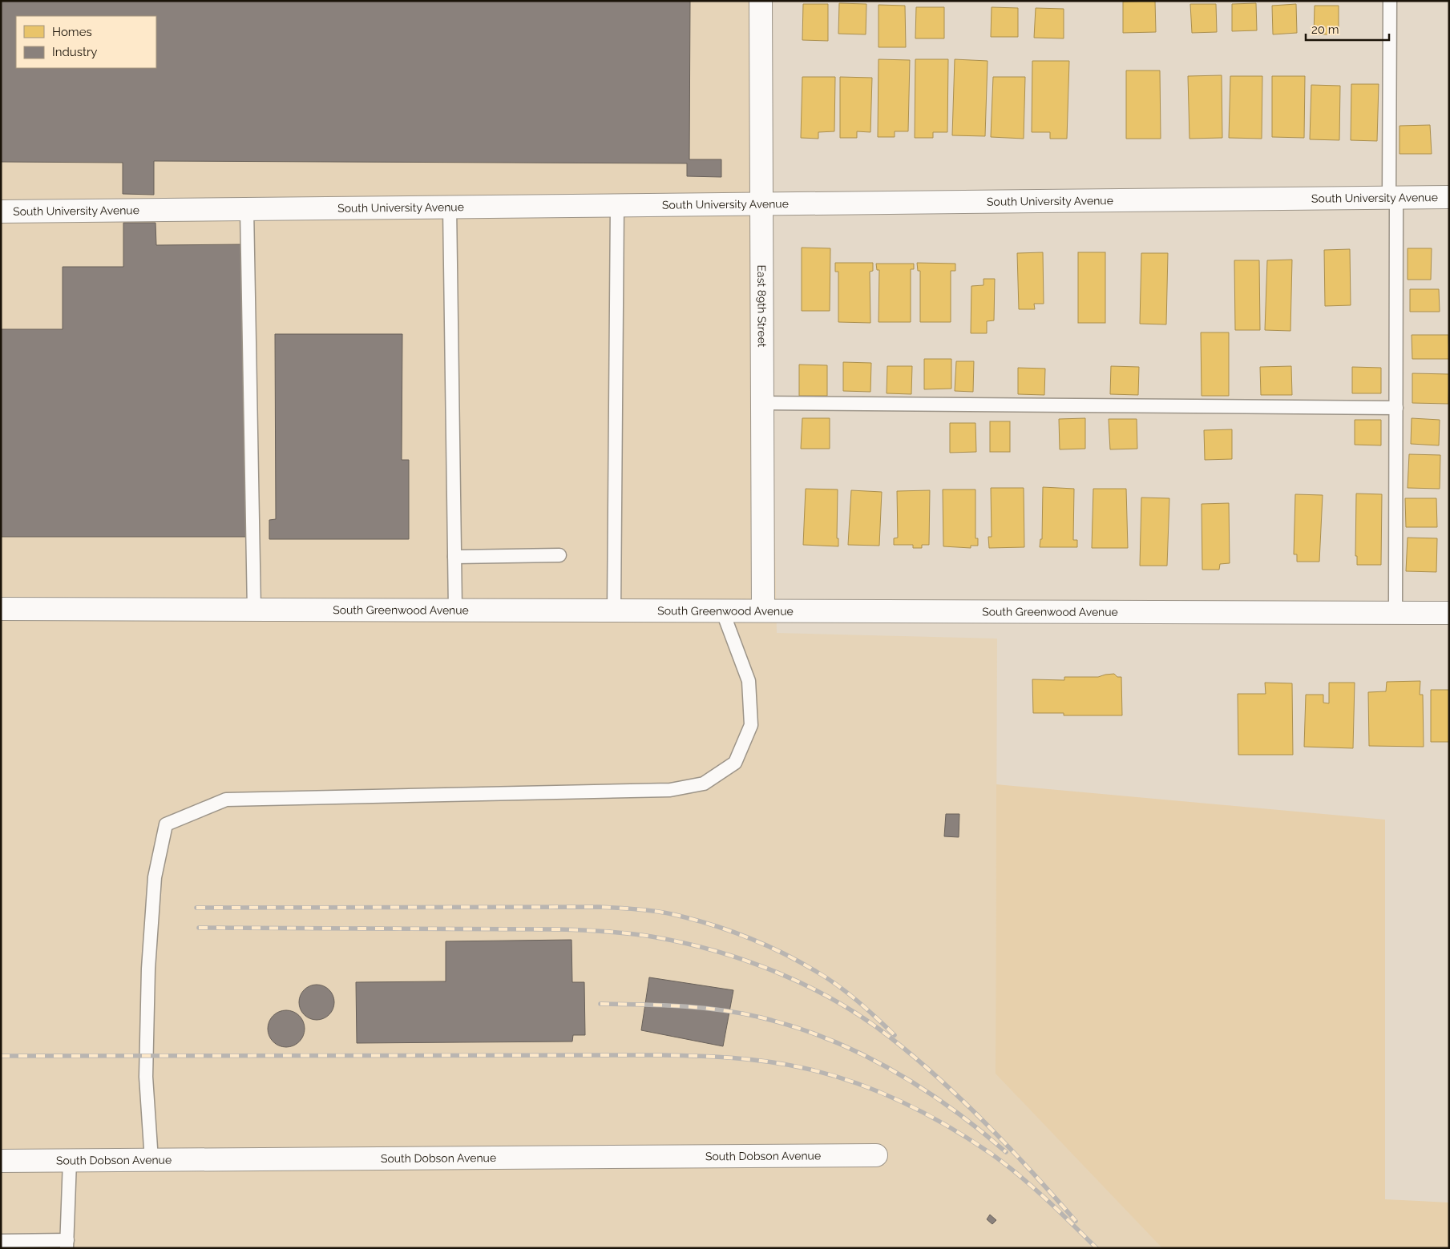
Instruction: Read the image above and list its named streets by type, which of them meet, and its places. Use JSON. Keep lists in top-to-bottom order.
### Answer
{
  "streets": {
    "street": [
      "South University Avenue",
      "East 89th Street",
      "South Greenwood Avenue",
      "South Dobson Avenue"
    ]
  },
  "crossings": [
    ["South University Avenue", "East 89th Street"],
    ["East 89th Street", "South Greenwood Avenue"]
  ],
  "legend": ["Homes", "Industry"],
  "scale_bar": "20 m"
}
